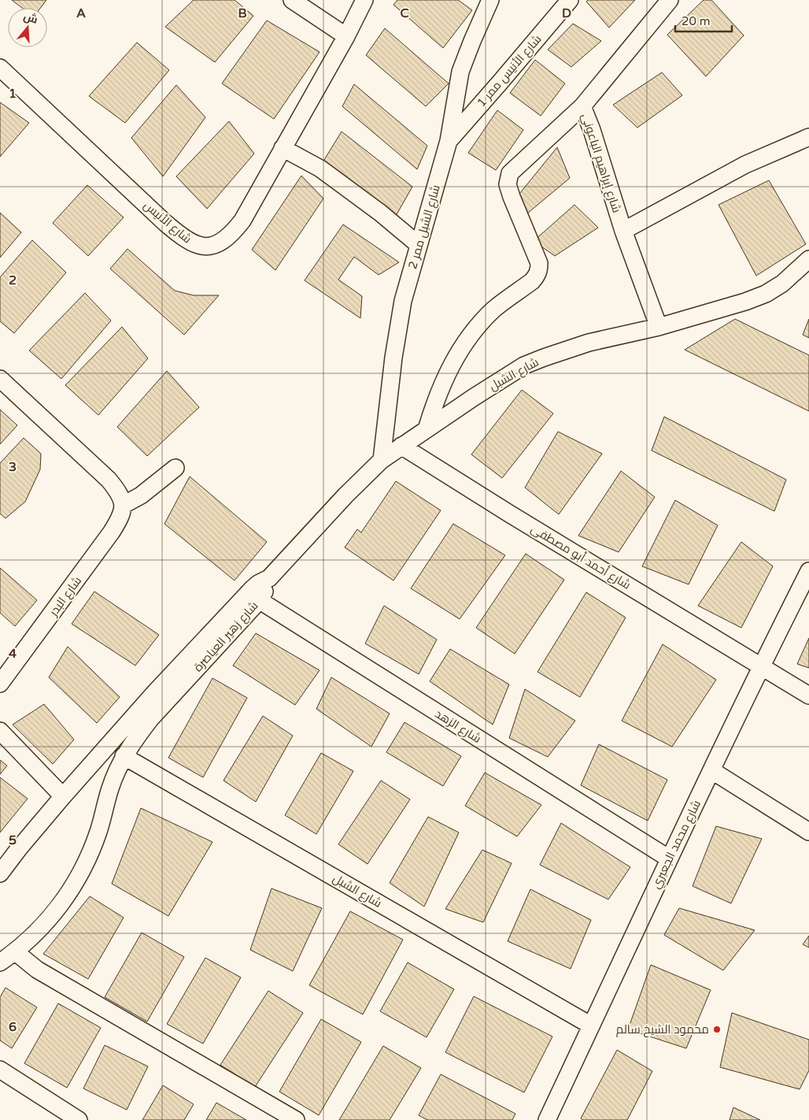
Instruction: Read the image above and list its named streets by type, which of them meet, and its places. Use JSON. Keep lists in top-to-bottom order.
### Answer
{
  "streets": {
    "street": [
      "شارع الأنيس ممر 1",
      "شارع إبراهيم الباعوني",
      "شارع الأنيس",
      "شارع الشبل ممر 2",
      "شارع الشبل",
      "شارع أحمد أبو مصطفى",
      "شارع البدر",
      "شارع زهير العياصرة",
      "شارع الزهد",
      "شارع محمد الجعبري"
    ]
  },
  "crossings": [
    ["شارع الأنيس ممر 1", "شارع الشبل ممر 2"],
    ["شارع إبراهيم الباعوني", "شارع الشبل"],
    ["شارع الشبل ممر 2", "شارع الشبل"],
    ["شارع الشبل", "شارع أحمد أبو مصطفى"],
    ["شارع الشبل", "شارع زهير العياصرة"],
    ["شارع الشبل", "شارع محمد الجعبري"],
    ["شارع أحمد أبو مصطفى", "شارع محمد الجعبري"],
    ["شارع زهير العياصرة", "شارع الزهد"],
    ["شارع الزهد", "شارع محمد الجعبري"]
  ],
  "places": ["محمود الشيخ سالم"],
  "scale_bar": "20 m",
  "north": "top",
  "grid": {
    "columns": [
      "A",
      "B",
      "C",
      "D"
    ],
    "rows": [
      "1",
      "2",
      "3",
      "4",
      "5",
      "6"
    ]
  }
}
